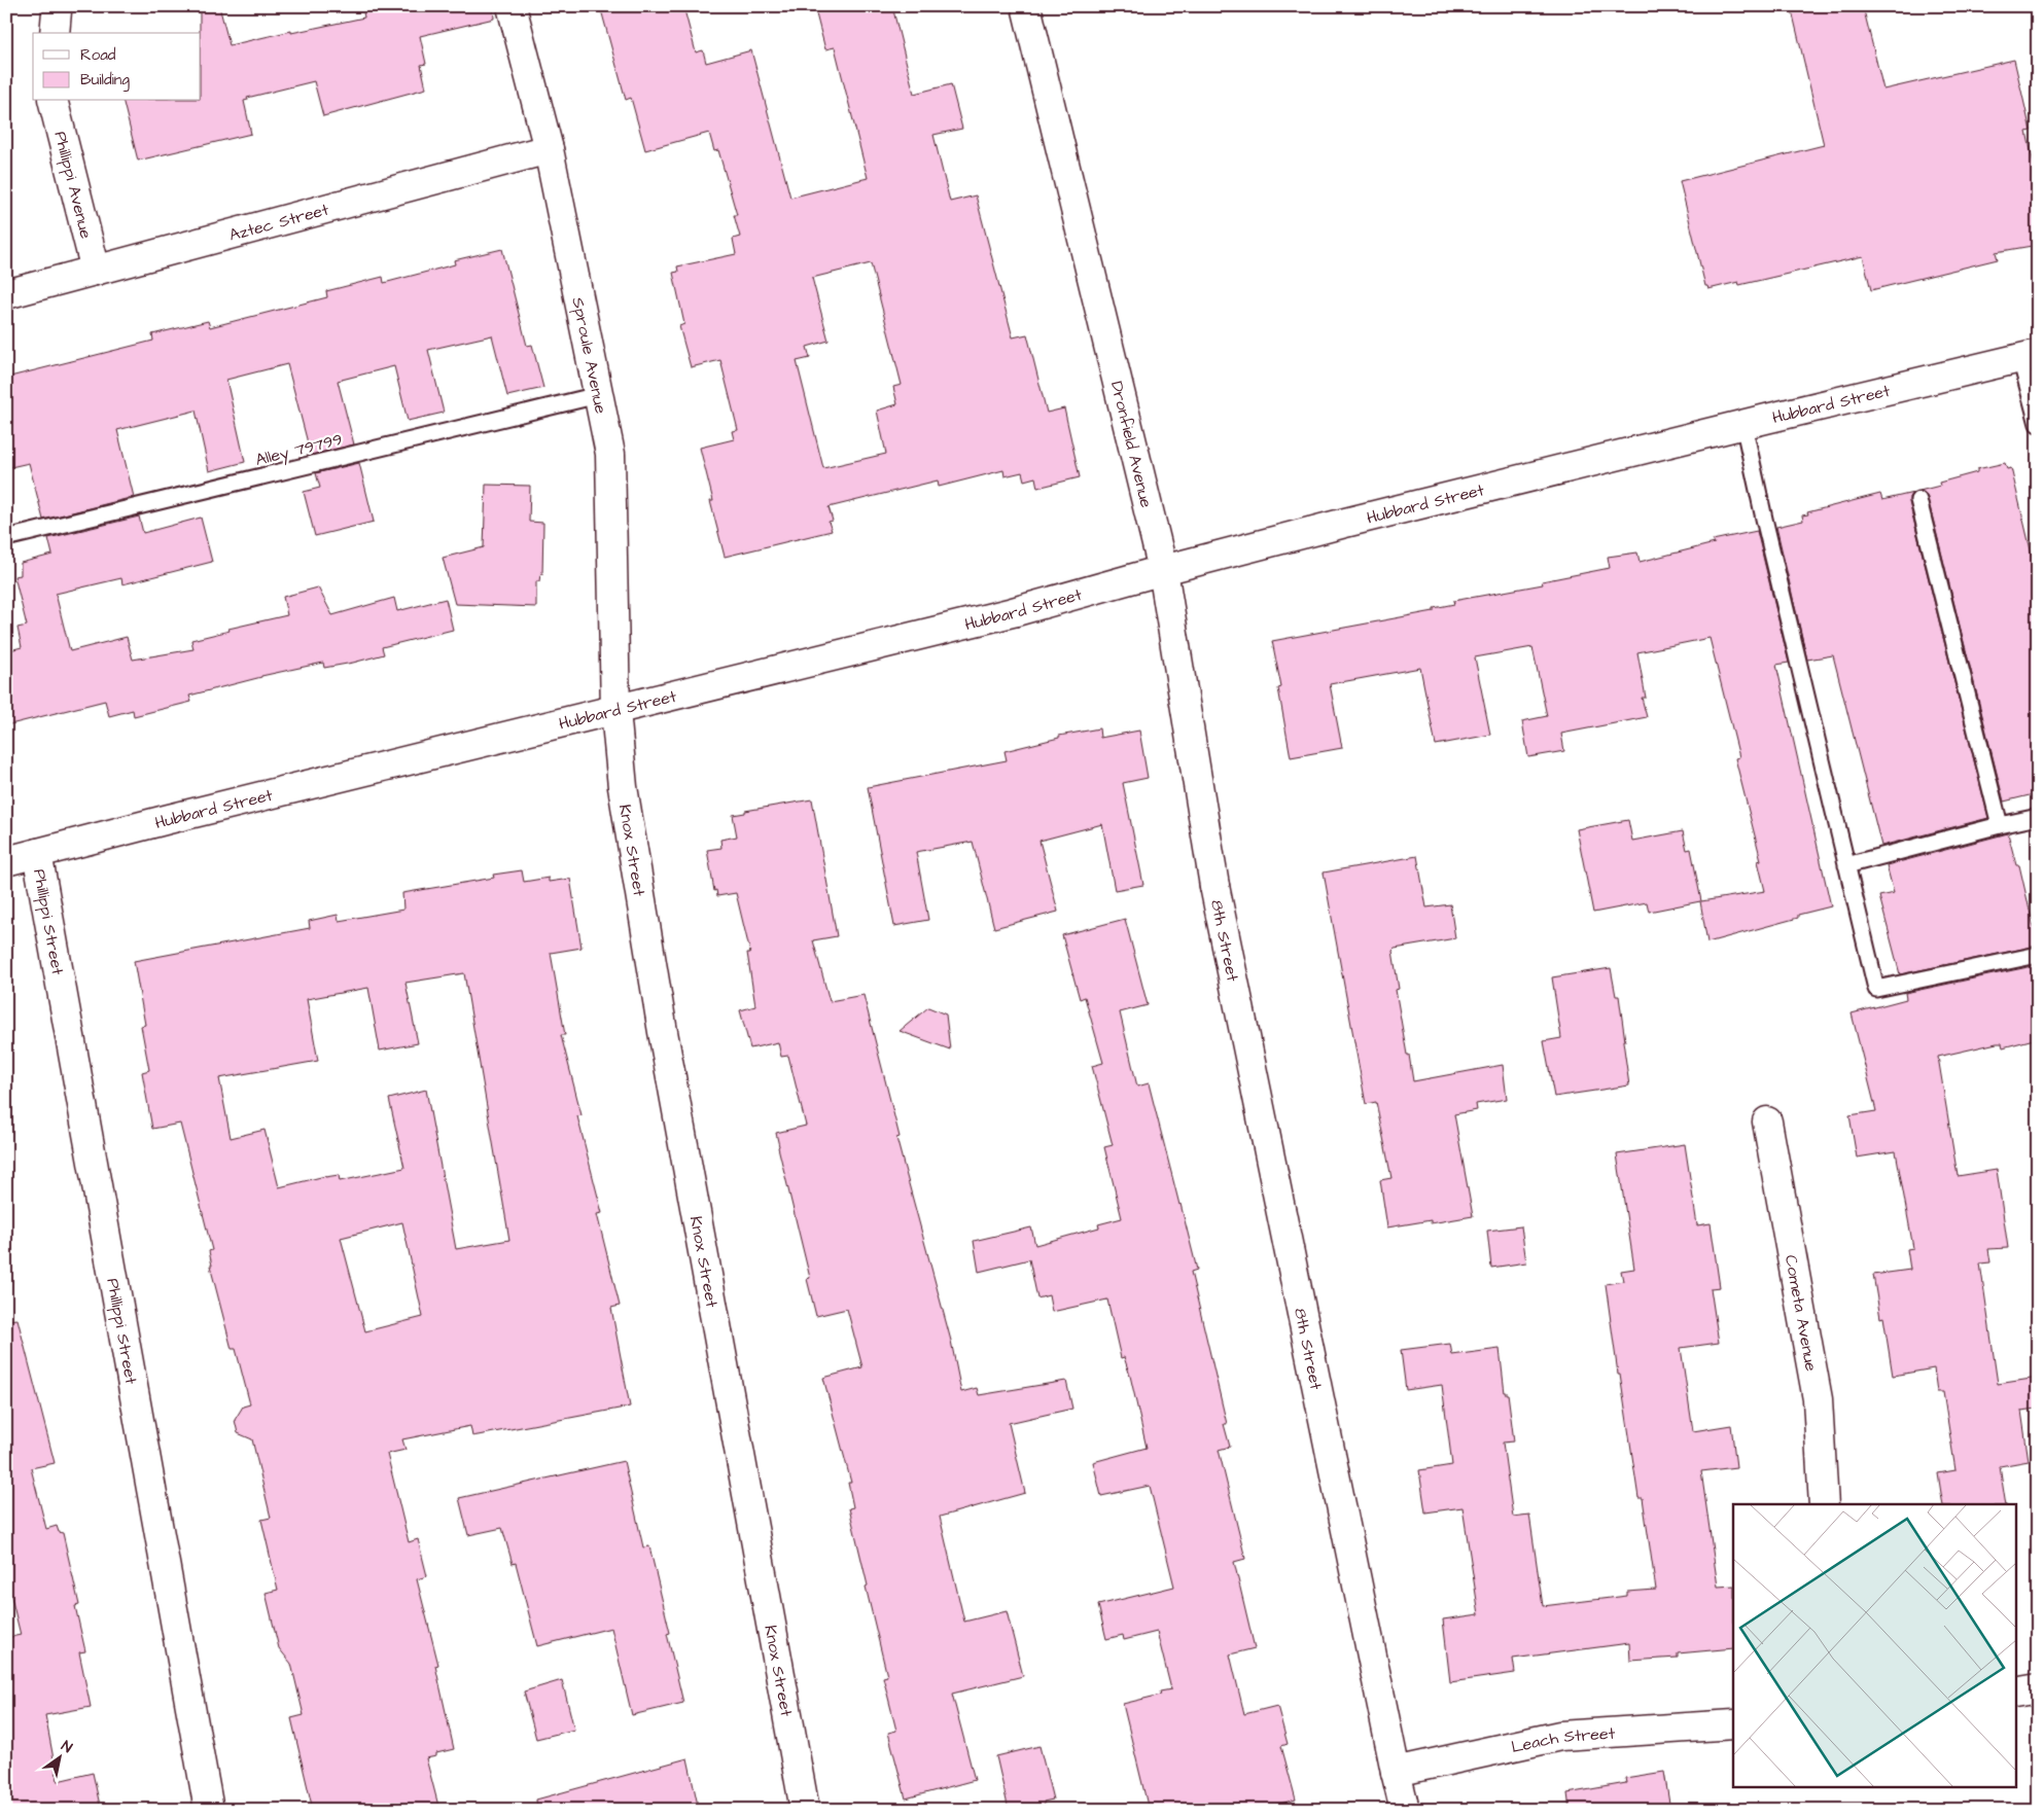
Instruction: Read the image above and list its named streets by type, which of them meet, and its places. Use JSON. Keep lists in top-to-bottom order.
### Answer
{
  "streets": {
    "street": [
      "Phillippi Avenue",
      "Aztec Street",
      "Sproule Avenue",
      "Hubbard Street",
      "Dronfield Avenue",
      "Knox Street",
      "Phillippi Street",
      "8th Street",
      "Cometa Avenue",
      "Leach Street"
    ],
    "lane": ["Alley 79799"]
  },
  "crossings": [
    ["Phillippi Avenue", "Aztec Street"],
    ["Aztec Street", "Sproule Avenue"],
    ["Sproule Avenue", "Hubbard Street"],
    ["Sproule Avenue", "Alley 79799"],
    ["Sproule Avenue", "Knox Street"],
    ["Hubbard Street", "Dronfield Avenue"],
    ["Hubbard Street", "Knox Street"],
    ["Hubbard Street", "Phillippi Street"],
    ["Dronfield Avenue", "8th Street"],
    ["8th Street", "Leach Street"]
  ],
  "legend": ["Road", "Building"],
  "north": "top right"
}
